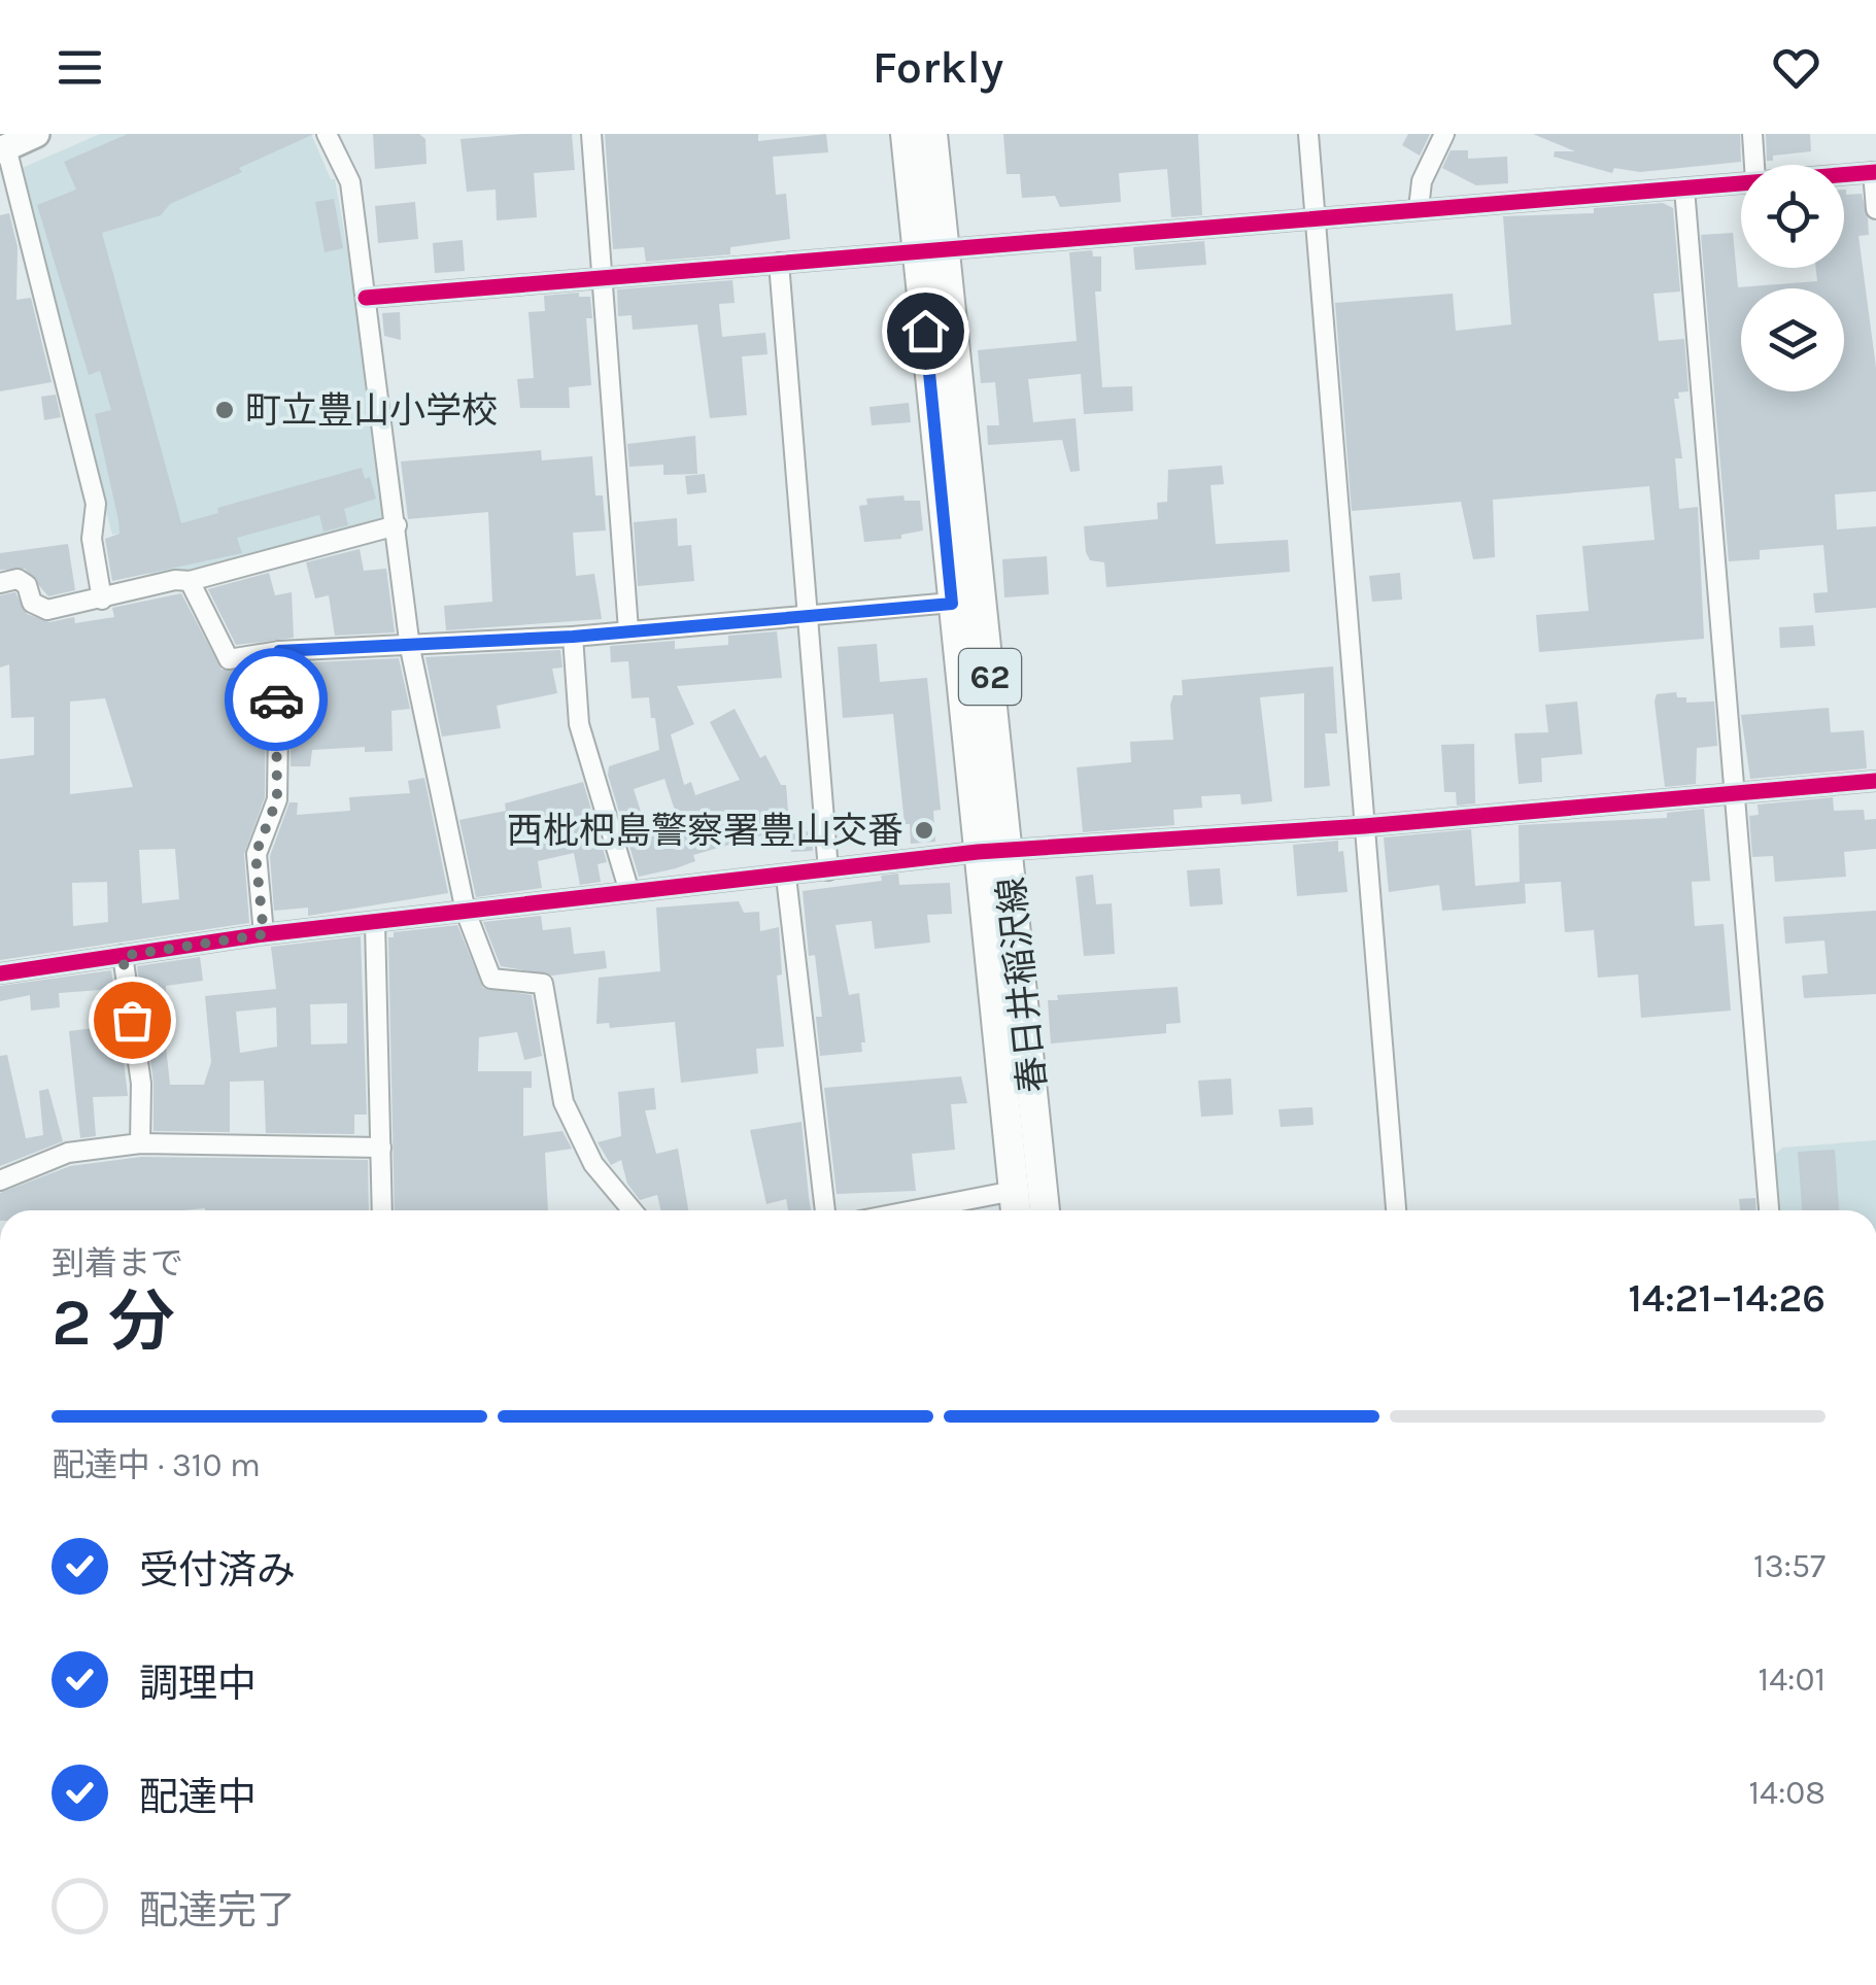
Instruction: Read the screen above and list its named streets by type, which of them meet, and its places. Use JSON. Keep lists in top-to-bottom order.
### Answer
{
  "streets": {
    "main road": ["62", "春日井稲沢線"]
  },
  "places": ["町立豊山小学校", "西枇杷島警察署豊山交番"],
  "page": {
    "header": "Forkly",
    "heading": ["2 分", "到着まで", "14:21–14:26"],
    "bar": "配達中 · 310 m",
    "list": [
      ["受付済み", "13:57"],
      ["調理中", "14:01"],
      ["配達中", "14:08"],
      "配達完了"
    ]
  }
}
